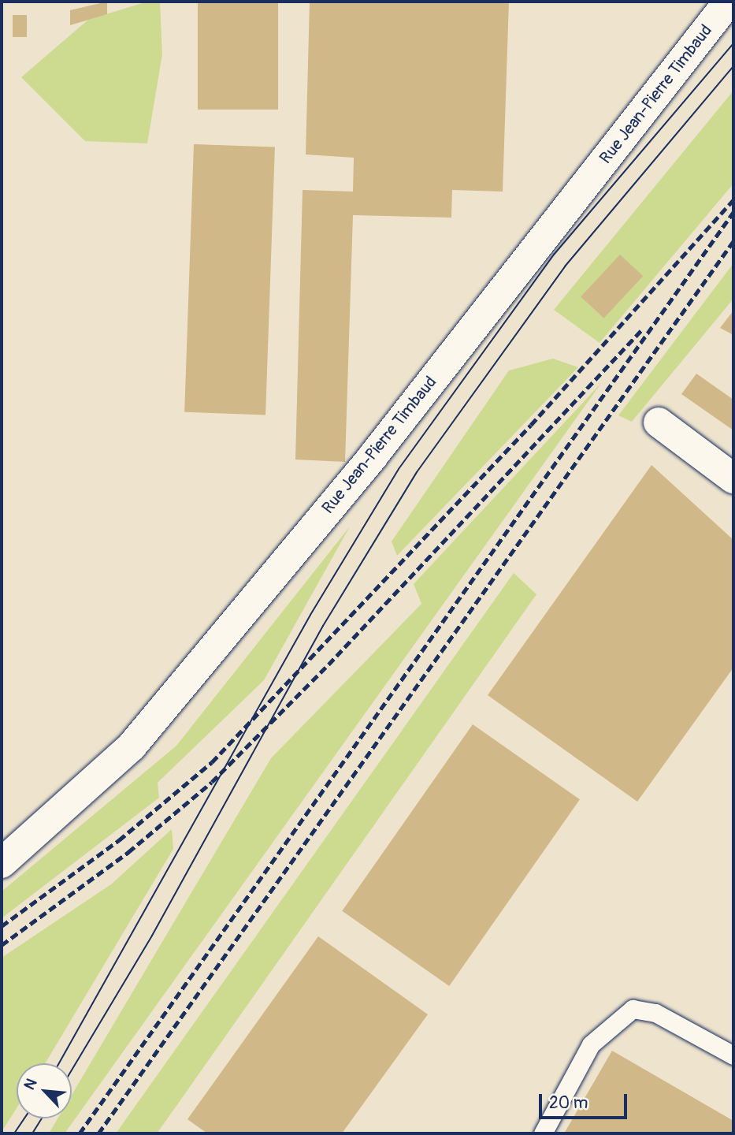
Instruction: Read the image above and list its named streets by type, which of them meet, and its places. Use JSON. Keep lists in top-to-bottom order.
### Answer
{
  "streets": {
    "street": ["Rue Jean-Pierre Timbaud"]
  },
  "scale_bar": "20 m",
  "north": "top left"
}
